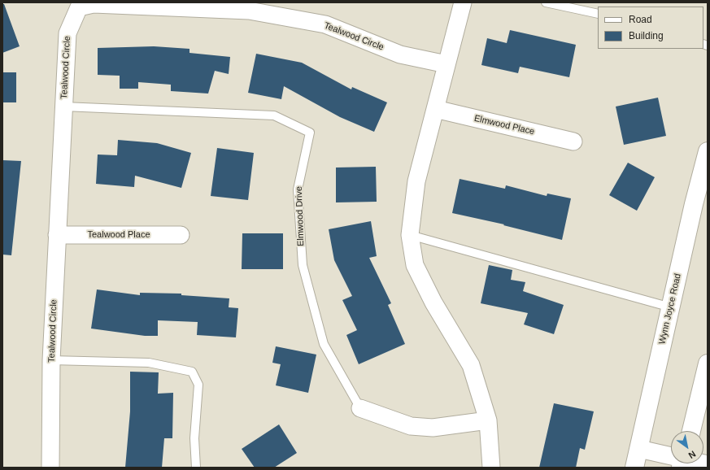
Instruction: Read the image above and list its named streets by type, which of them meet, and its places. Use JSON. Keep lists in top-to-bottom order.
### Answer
{
  "streets": {
    "main road": ["Wynn Joyce Road"],
    "street": [
      "Tealwood Circle",
      "Elmwood Place",
      "Elmwood Drive",
      "Tealwood Place"
    ]
  },
  "crossings": [
    ["Tealwood Circle", "Elmwood Drive"],
    ["Tealwood Circle", "Tealwood Place"]
  ],
  "legend": ["Road", "Building"],
  "north": "bottom right"
}
